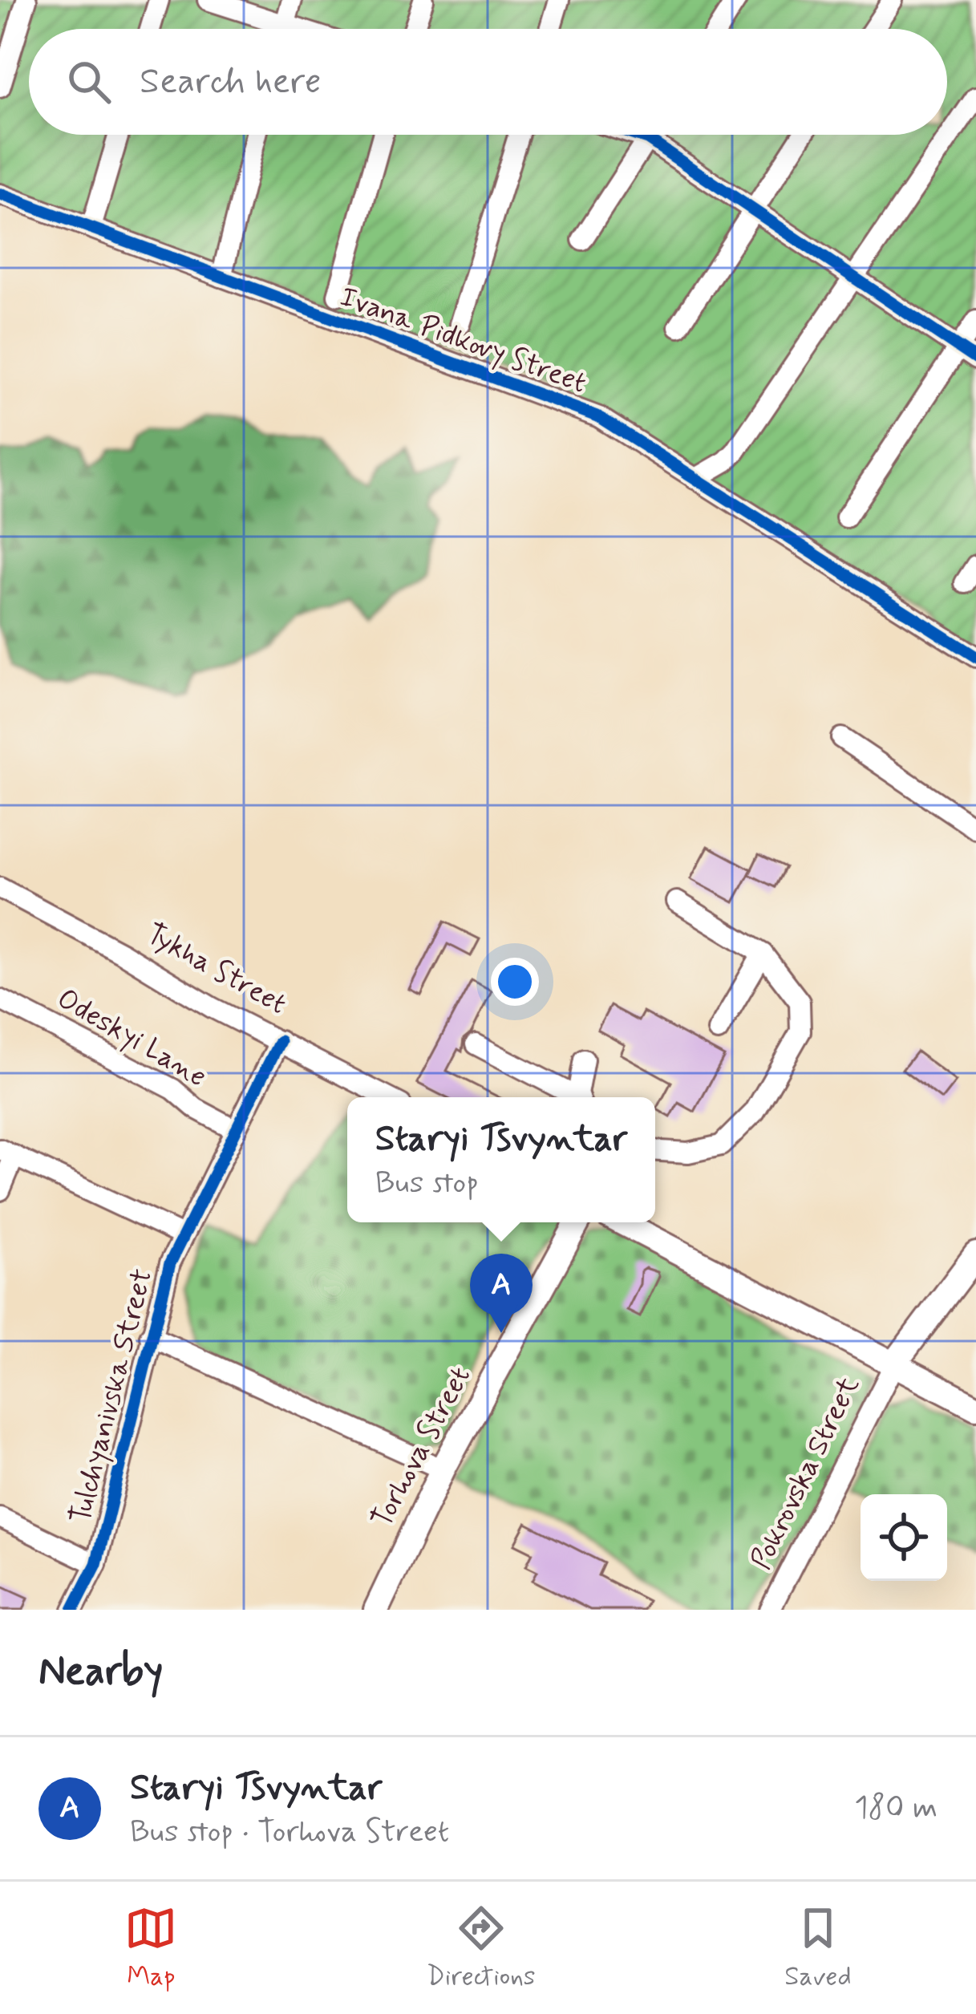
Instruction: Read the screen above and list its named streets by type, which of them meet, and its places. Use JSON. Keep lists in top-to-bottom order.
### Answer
{
  "streets": {
    "main road": ["Torhova Street"],
    "street": [
      "Ivana Pidkovy Street",
      "Tykha Street",
      "Odeskyi Lane",
      "Tulchyanivska Street",
      "Pokrovska Street"
    ]
  },
  "crossings": [
    ["Tykha Street", "Tulchyanivska Street"],
    ["Odeskyi Lane", "Tulchyanivska Street"]
  ],
  "page": {
    "search": "Search here",
    "popup": ["Staryi Tsvyntar", "Bus stop"],
    "pins": "A",
    "heading": "Nearby",
    "list": [
      {
        "mark": "A",
        "name": "Staryi Tsvyntar",
        "note": "Bus stop · Torhova Street",
        "value": "180 m"
      }
    ],
    "nav": ["Map", "Directions", "Saved"]
  }
}
